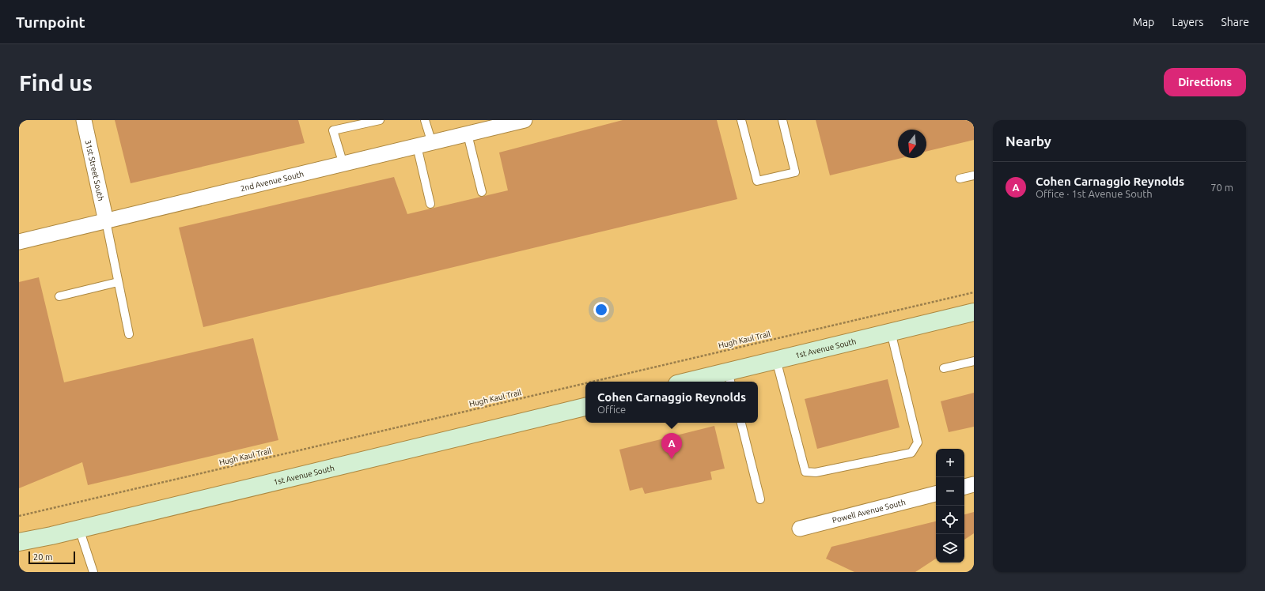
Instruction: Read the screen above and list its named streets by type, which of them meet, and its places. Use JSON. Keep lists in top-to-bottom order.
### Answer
{
  "streets": {
    "street": [
      "31st Street South",
      "2nd Avenue South",
      "1st Avenue South",
      "Powell Avenue South"
    ],
    "path": ["Hugh Kaul Trail"]
  },
  "crossings": [
    ["31st Street South", "2nd Avenue South"]
  ],
  "scale_bar": "20 m",
  "north": "bottom",
  "page": {
    "header": "Turnpoint",
    "nav": ["Map", "Layers", "Share"],
    "buttons": "Directions",
    "title": "Find us",
    "heading": "Nearby",
    "list": [
      {
        "mark": "A",
        "name": "Cohen Carnaggio Reynolds",
        "note": "Office · 1st Avenue South",
        "value": "70 m"
      }
    ],
    "popup": ["Cohen Carnaggio Reynolds", "Office"],
    "pins": "A",
    "map_buttons": ["+", "−"],
    "scale": "20 m"
  }
}
